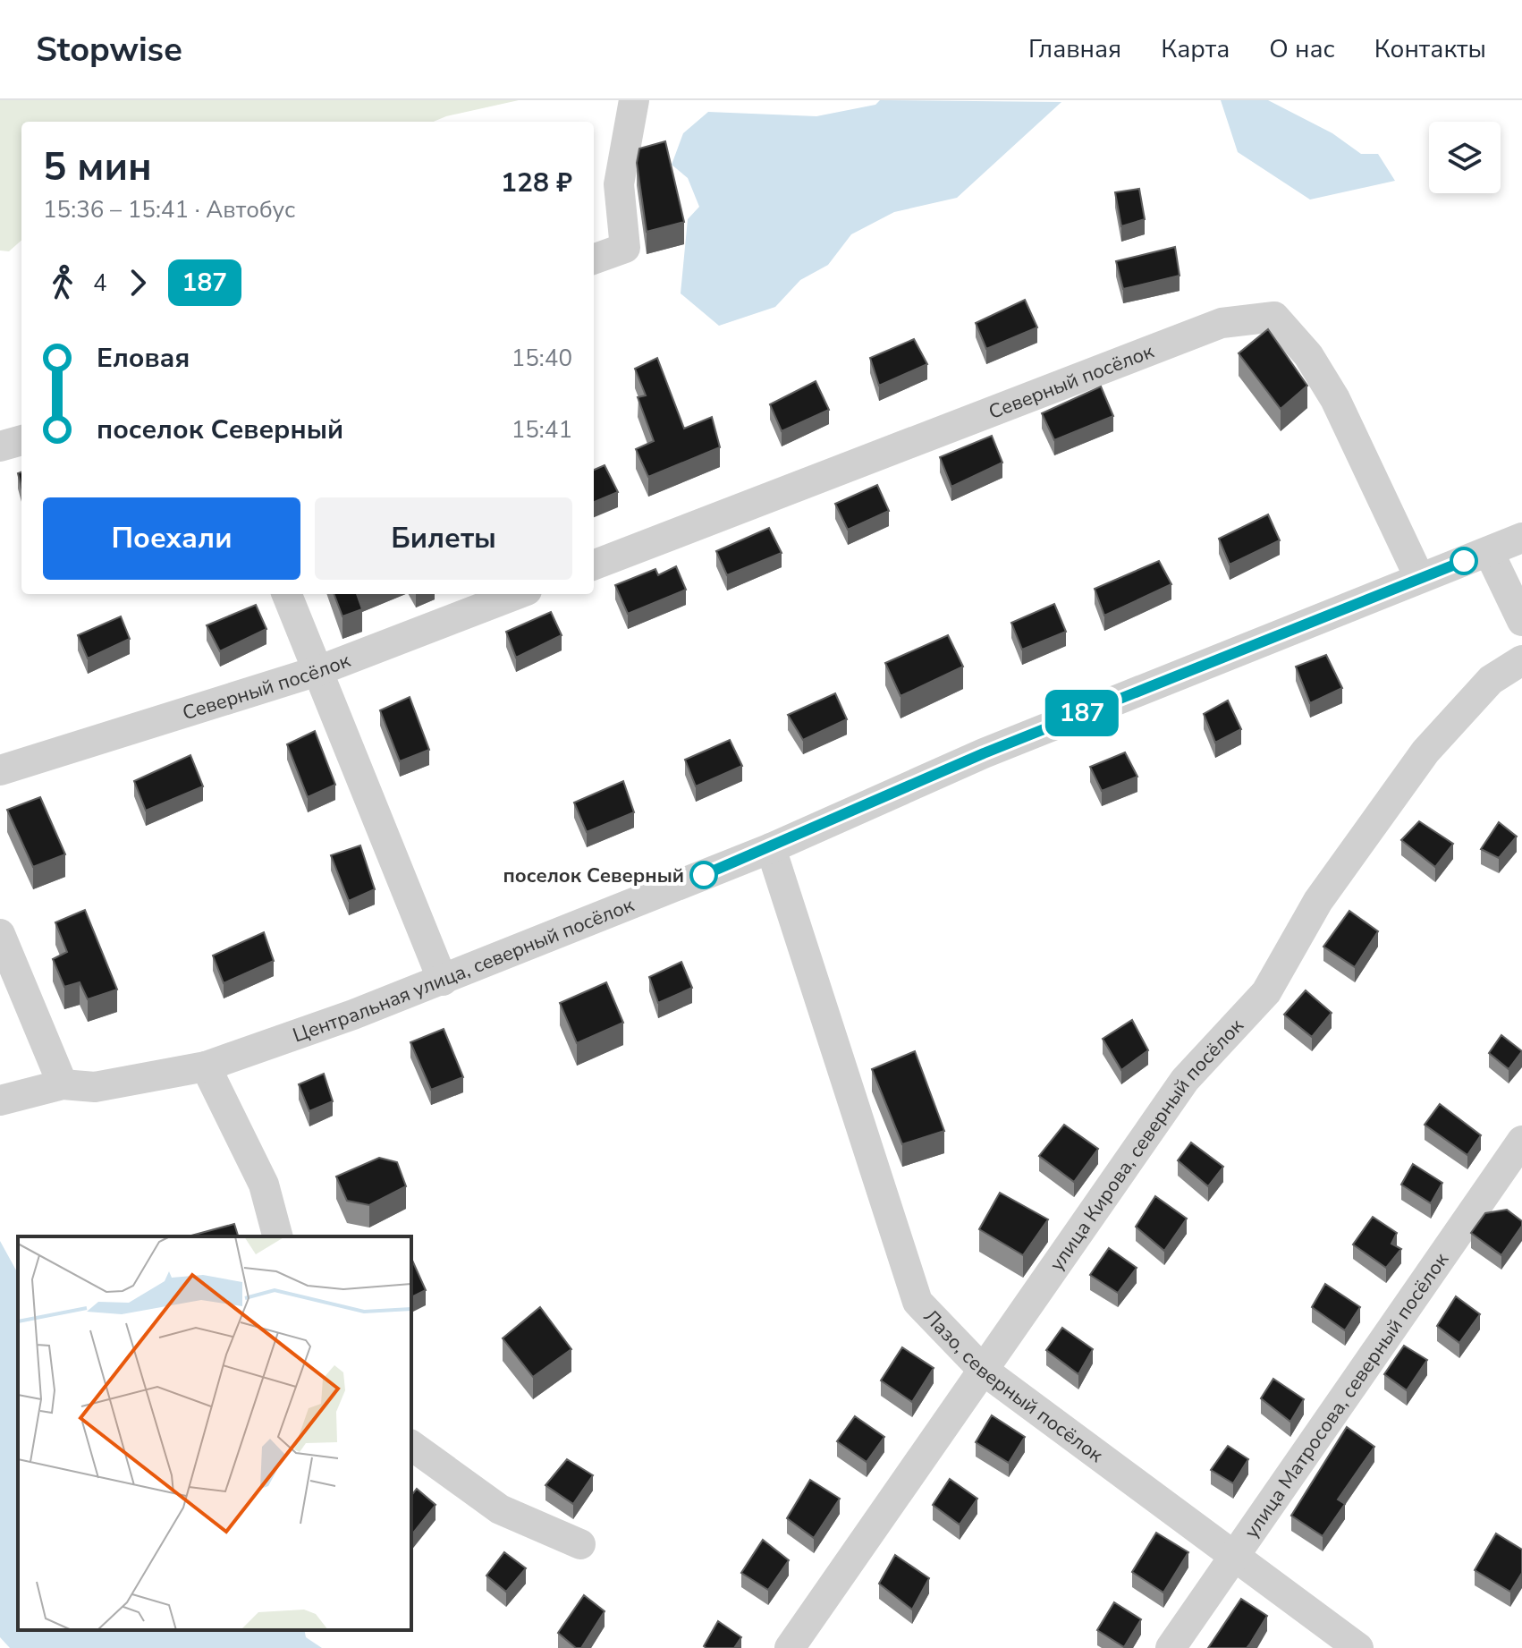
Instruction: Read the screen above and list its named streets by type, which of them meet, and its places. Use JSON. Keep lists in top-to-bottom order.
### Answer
{
  "streets": {
    "street": [
      "Северный посёлок",
      "Центральная улица, северный посёлок",
      "улица Кирова, северный посёлок",
      "Лазо, северный посёлок",
      "улица Матросова, северный посёлок"
    ]
  },
  "crossings": [
    ["Северный посёлок", "Центральная улица, северный посёлок"],
    ["Центральная улица, северный посёлок", "Лазо, северный посёлок"],
    ["улица Кирова, северный посёлок", "Лазо, северный посёлок"],
    ["Лазо, северный посёлок", "улица Матросова, северный посёлок"]
  ],
  "places": ["поселок Северный"],
  "lines": ["bus line 187"],
  "page": {
    "header": "Stopwise",
    "nav": [
      "Главная",
      "Карта",
      "О нас",
      "Контакты"
    ],
    "on_map": "187",
    "heading": ["5 мин", "15:36 – 15:41 · Автобус", "128 ₽"],
    "legs": ["4", "187"],
    "list": [
      {
        "name": "Еловая",
        "value": "15:40"
      },
      {
        "name": "поселок Северный",
        "value": "15:41"
      }
    ],
    "buttons": ["Поехали", "Билеты"]
  }
}
